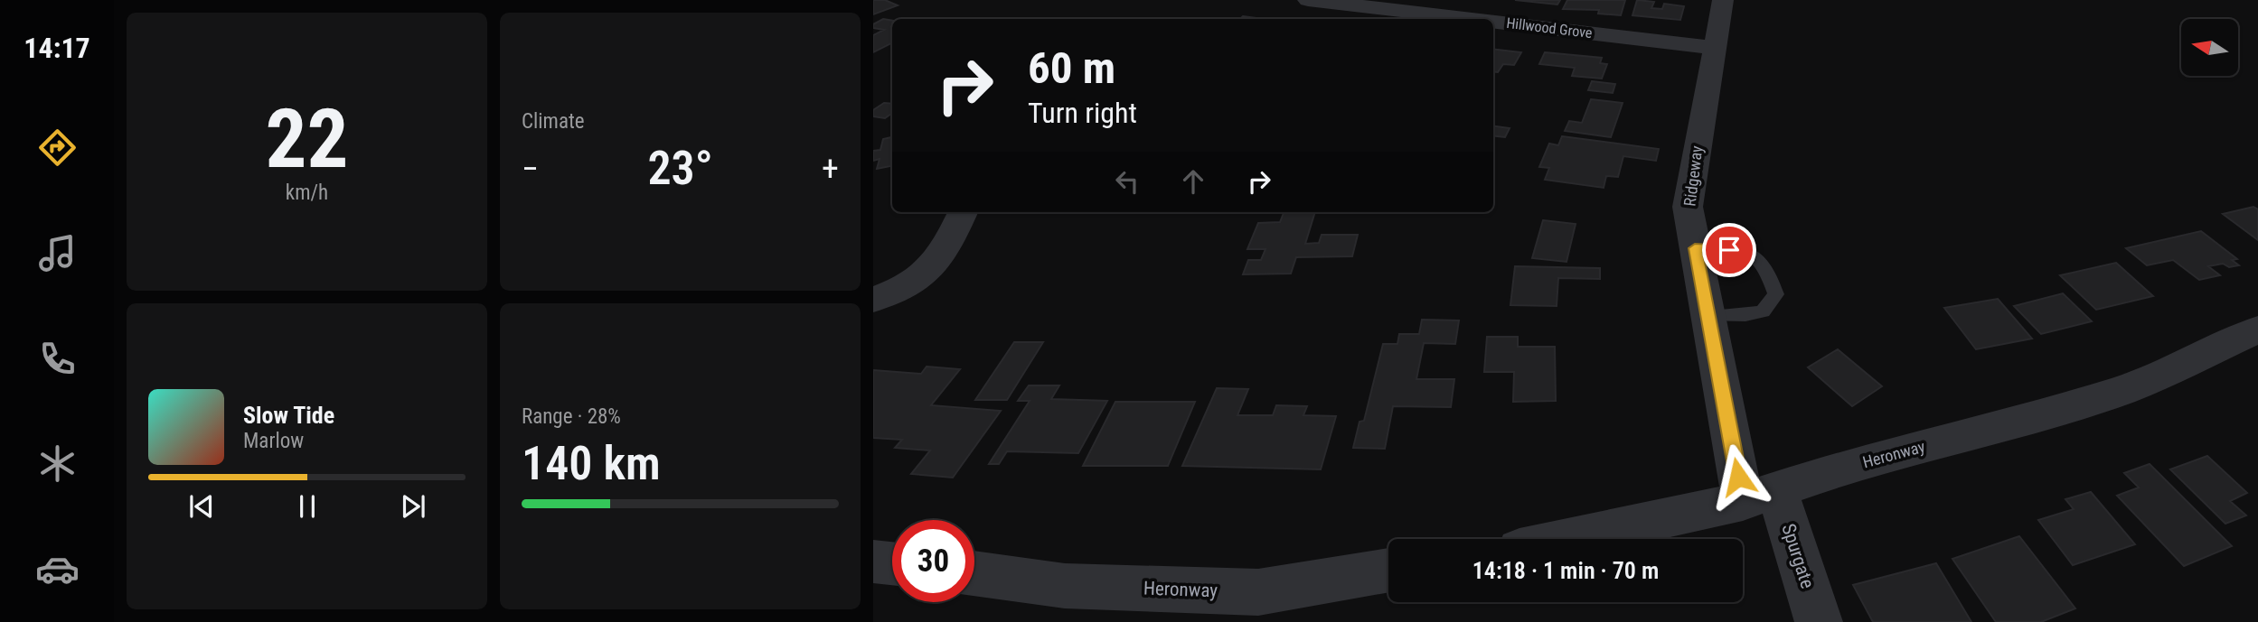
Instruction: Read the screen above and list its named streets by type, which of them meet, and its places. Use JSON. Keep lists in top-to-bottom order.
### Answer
{
  "streets": {
    "street": [
      "Hillwood Grove",
      "Ridgeway",
      "Heronway",
      "Spurgate"
    ]
  },
  "crossings": [
    ["Hillwood Grove", "Ridgeway"],
    ["Ridgeway", "Heronway"],
    ["Ridgeway", "Spurgate"],
    ["Heronway", "Spurgate"]
  ],
  "north": "left",
  "page": {
    "tabs": "14:17",
    "tile": [
      ["22", "km/h"],
      "Climate",
      ["Range · 28%", "140 km"]
    ],
    "turn": ["60 m", "Turn right"],
    "heat": ["−", "23°", "+"],
    "song": ["Slow Tide", "Marlow"],
    "limit": "30",
    "trip": "14:18 · 1 min · 70 m"
  }
}
